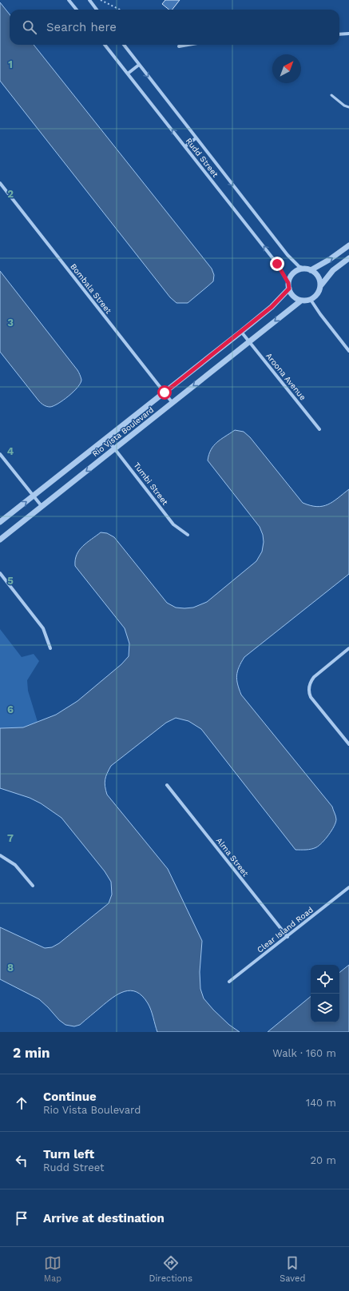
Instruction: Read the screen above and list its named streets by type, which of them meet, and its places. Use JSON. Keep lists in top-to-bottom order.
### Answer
{
  "streets": {
    "street": [
      "Rudd Street",
      "Bombala Street",
      "Aroona Avenue",
      "Rio Vista Boulevard",
      "Tumbi Street",
      "Alma Street",
      "Clear Island Road"
    ]
  },
  "crossings": [
    ["Rudd Street", "Rio Vista Boulevard"],
    ["Bombala Street", "Rio Vista Boulevard"],
    ["Aroona Avenue", "Rio Vista Boulevard"],
    ["Rio Vista Boulevard", "Tumbi Street"],
    ["Alma Street", "Clear Island Road"]
  ],
  "north": "top right",
  "page": {
    "search": "Search here",
    "heading": ["2 min", "Walk · 160 m"],
    "list": [
      ["Continue", "Rio Vista Boulevard", "140 m"],
      ["Turn left", "Rudd Street", "20 m"],
      "Arrive at destination"
    ],
    "nav": ["Map", "Directions", "Saved"]
  },
  "grid": {
    "rows": [
      "1",
      "2",
      "3",
      "4",
      "5",
      "6",
      "7",
      "8"
    ]
  }
}
